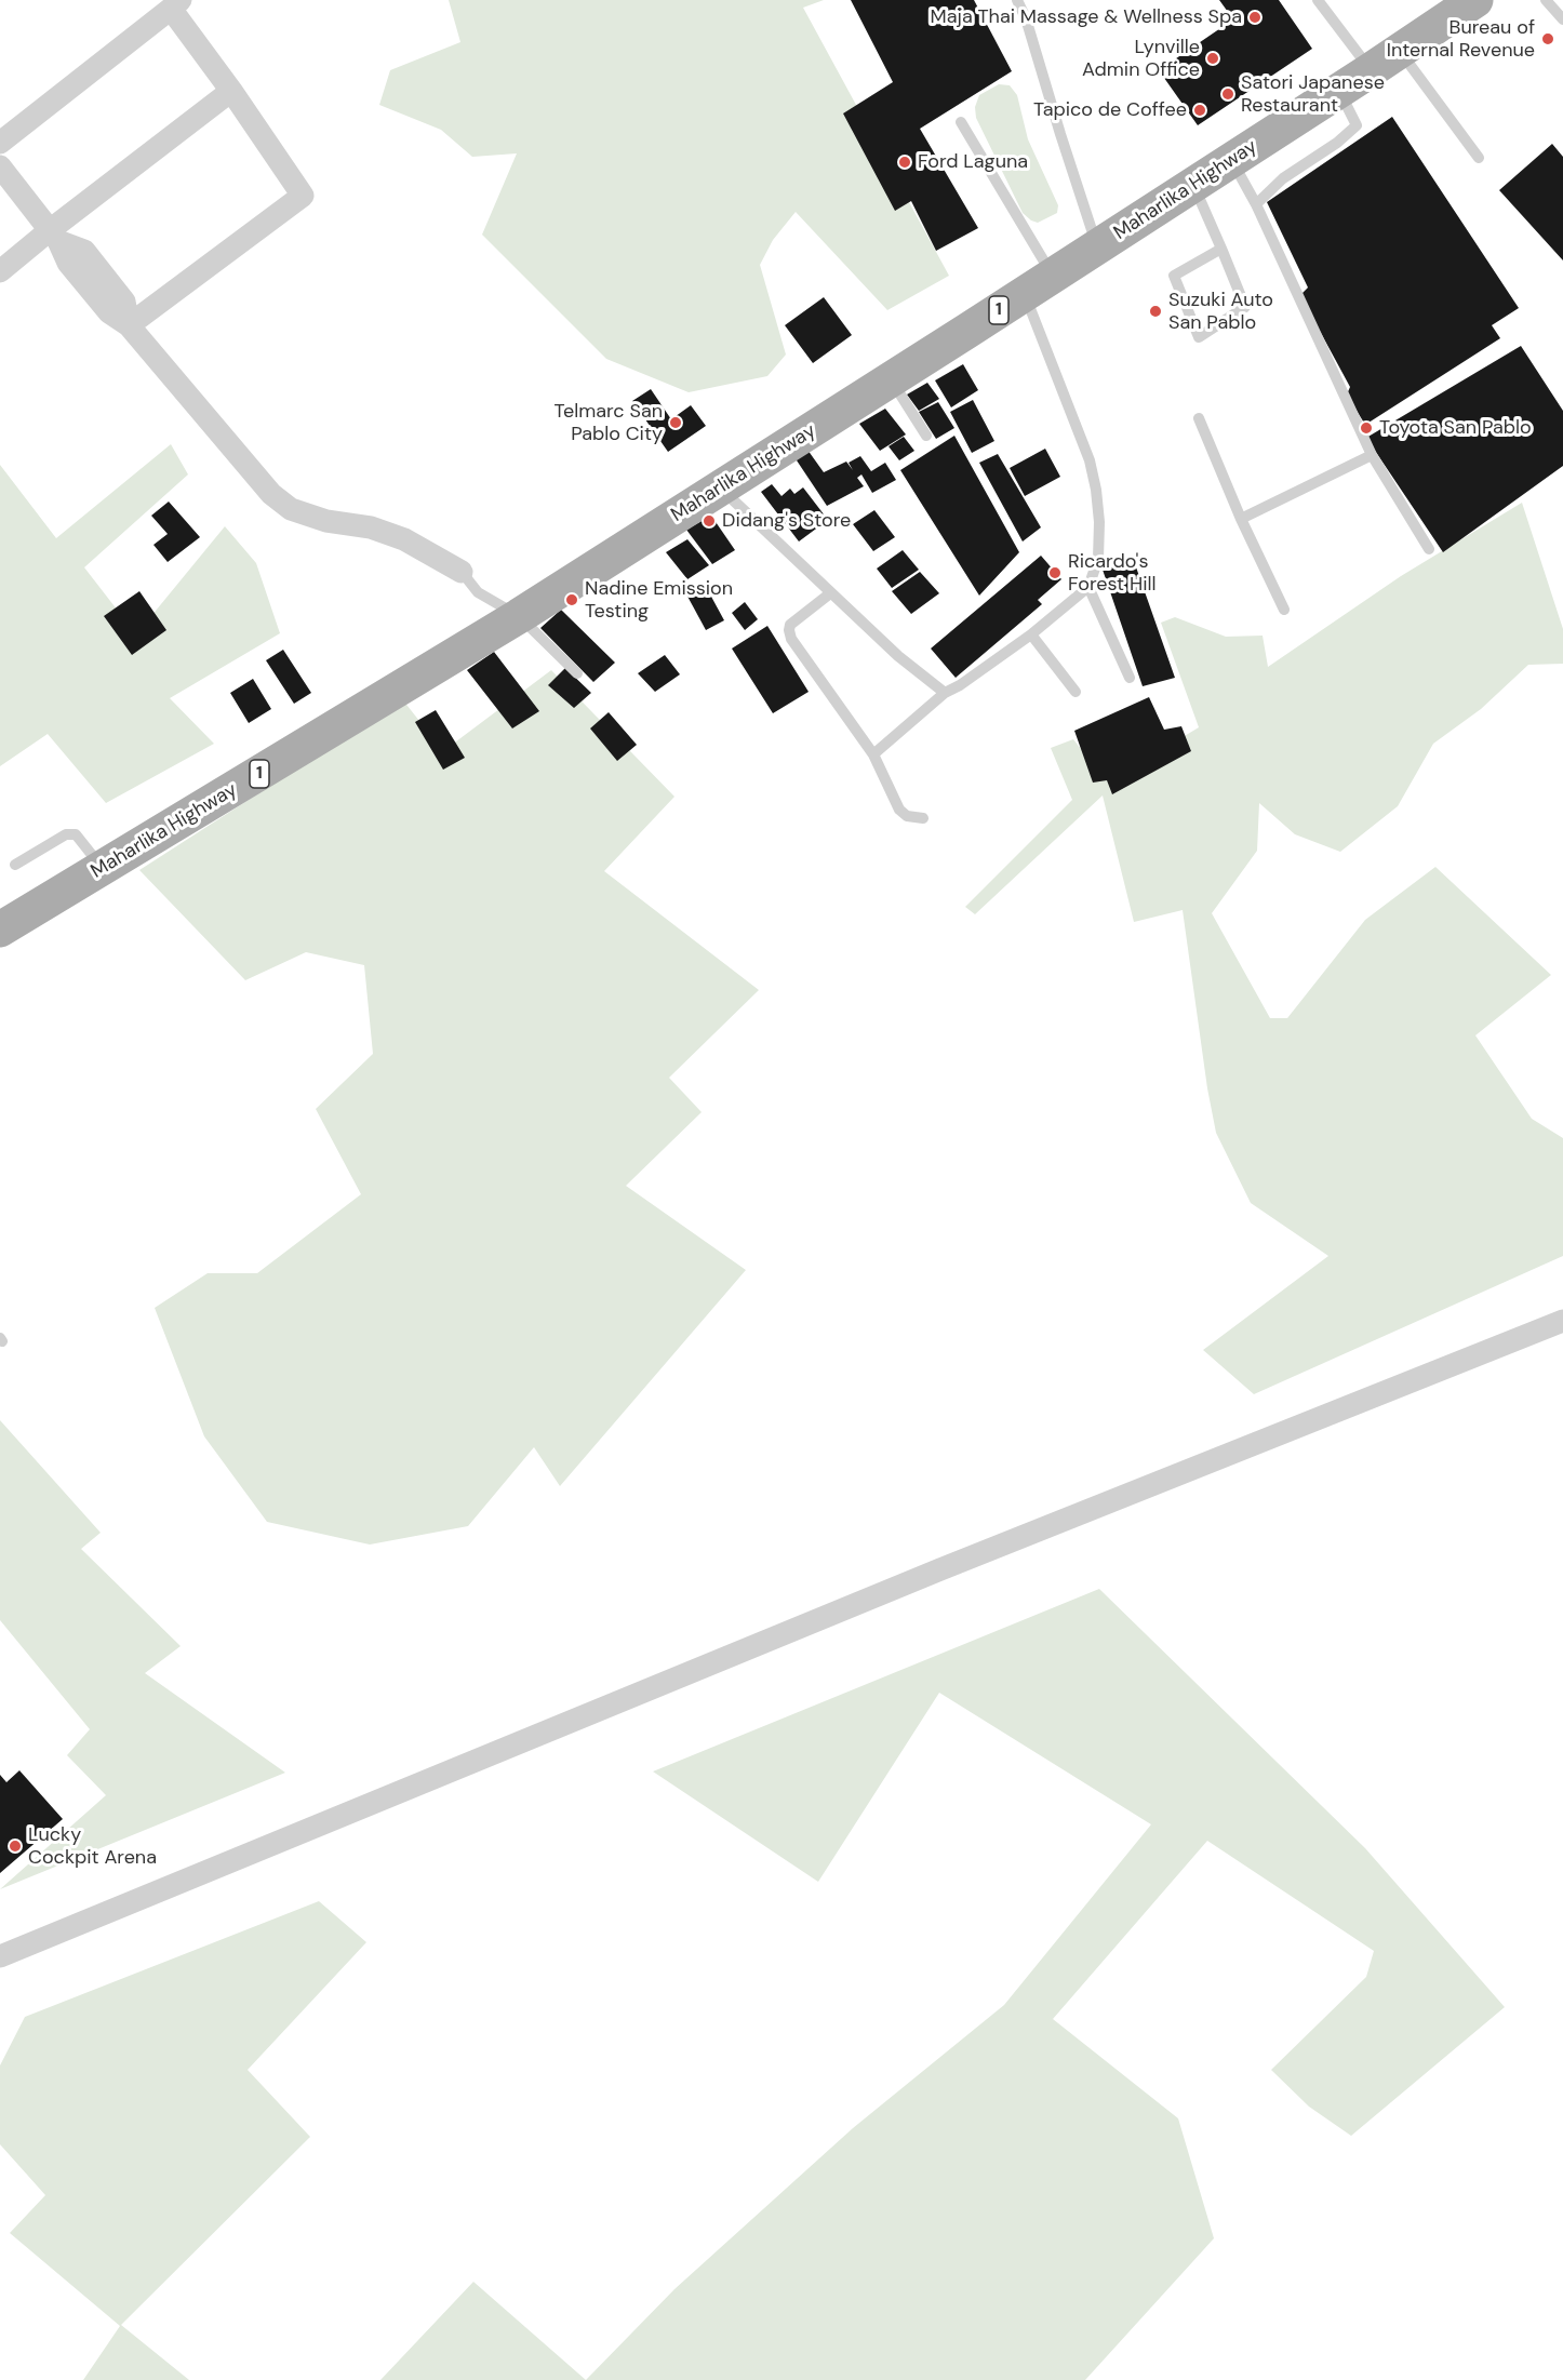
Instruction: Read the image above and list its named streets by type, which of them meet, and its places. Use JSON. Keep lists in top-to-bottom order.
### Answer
{
  "streets": {
    "main road": ["Maharlika Highway", "1"]
  },
  "places": [
    "Maja Thai Massage & Wellness Spa",
    "Bureau of Internal Revenue",
    "Lynville Admin Office",
    "Satori Japanese Restaurant",
    "Tapico de Coffee",
    "Ford Laguna",
    "Suzuki Auto San Pablo",
    "Telmarc San Pablo City",
    "Toyota San Pablo",
    "Didang's Store",
    "Ricardo's Forest Hill",
    "Nadine Emission Testing",
    "Lucky Cockpit Arena"
  ]
}
